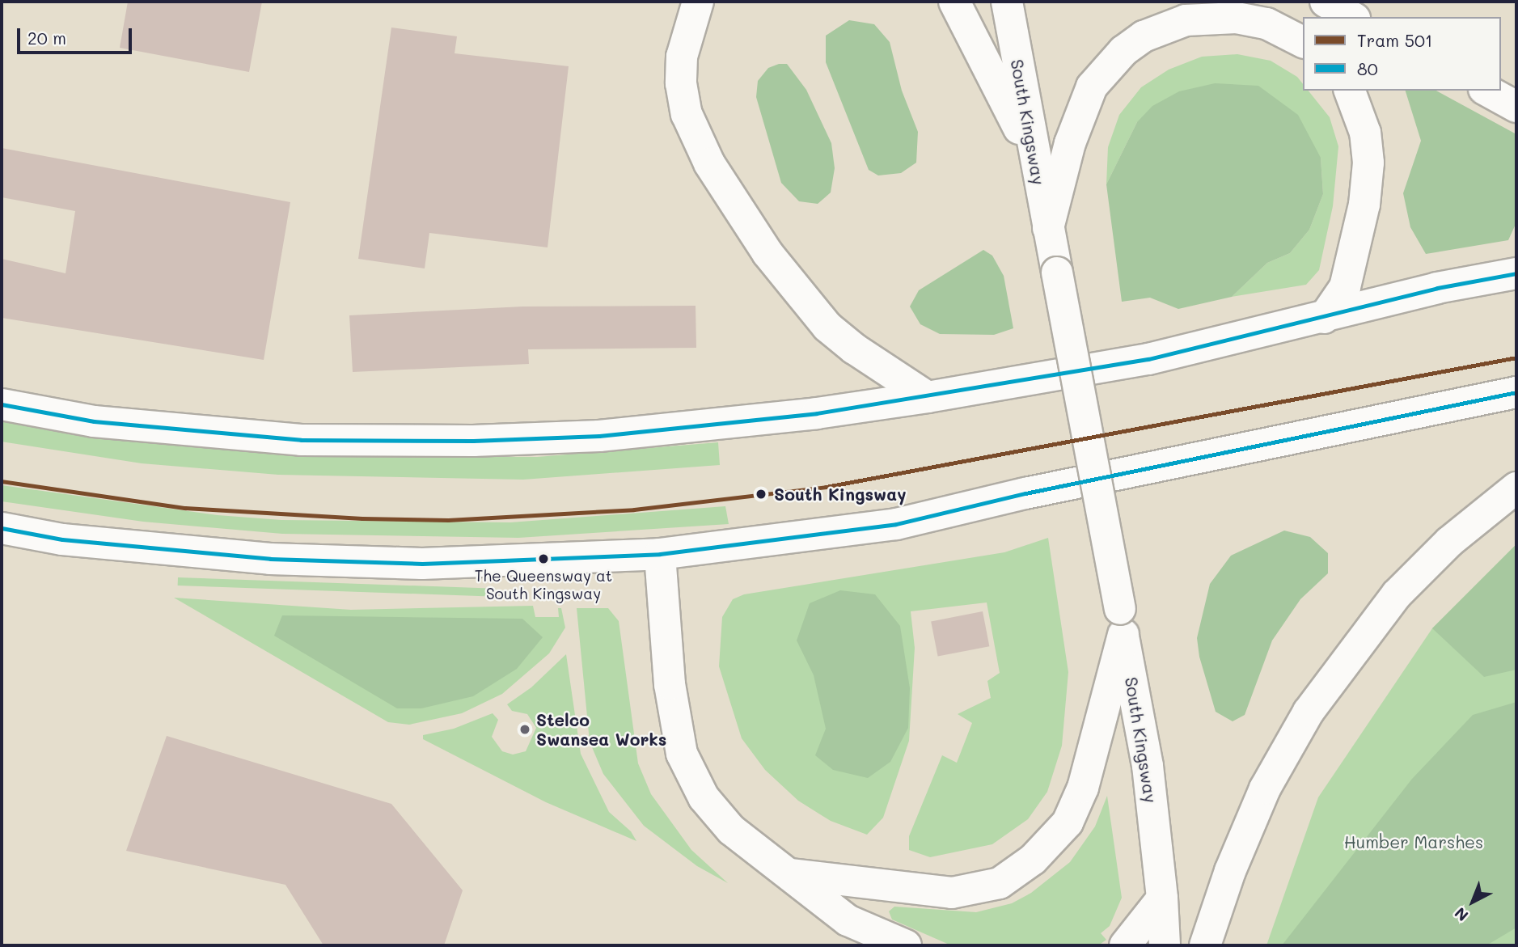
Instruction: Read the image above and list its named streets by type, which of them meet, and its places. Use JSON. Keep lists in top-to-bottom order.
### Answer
{
  "streets": {
    "main road": ["South Kingsway"]
  },
  "parks": ["Humber Marshes"],
  "places": ["South Kingsway", "The Queensway at South Kingsway", "Stelco Swansea Works"],
  "lines": ["transit line 80", "tram line 501"],
  "legend": ["Tram 501", "80"],
  "scale_bar": "20 m",
  "north": "bottom left"
}
